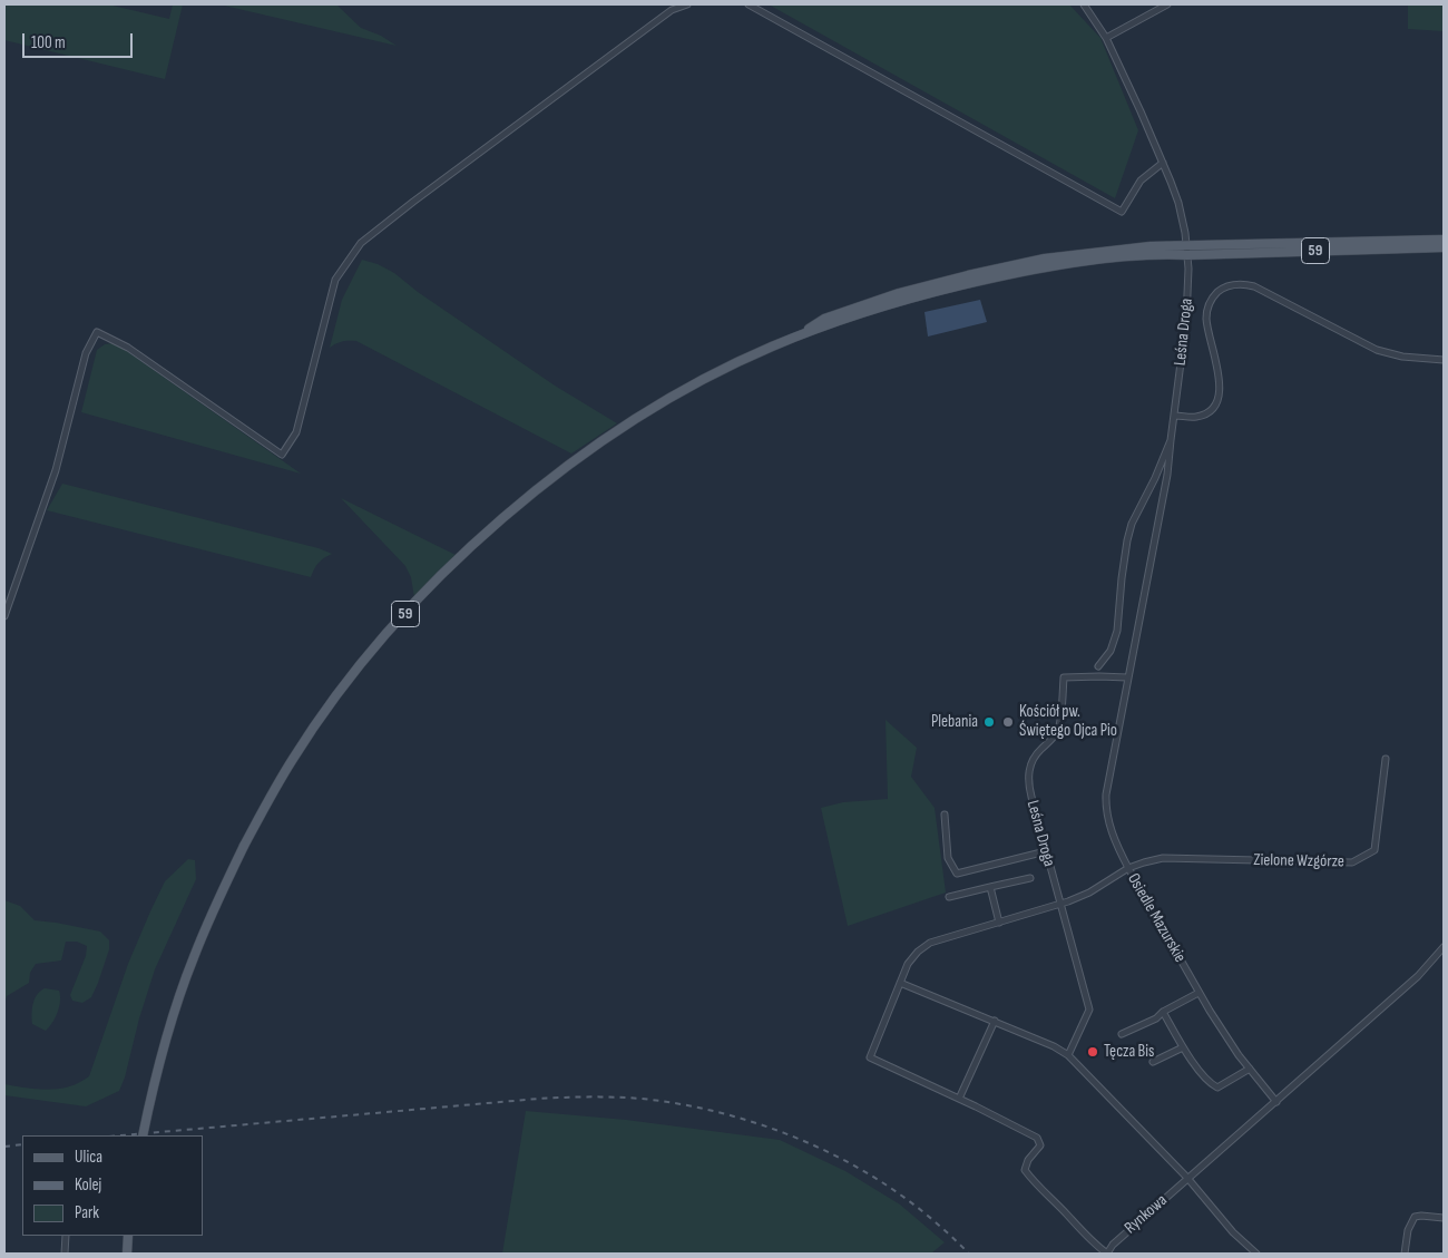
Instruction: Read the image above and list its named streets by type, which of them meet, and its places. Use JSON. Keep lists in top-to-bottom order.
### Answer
{
  "streets": {
    "main road": ["59"],
    "street": [
      "Leśna Droga",
      "Zielone Wzgórze",
      "Osiedle Mazurskie",
      "Rynkowa"
    ]
  },
  "crossings": [
    ["59", "Leśna Droga"],
    ["Leśna Droga", "Osiedle Mazurskie"],
    ["Zielone Wzgórze", "Osiedle Mazurskie"],
    ["Osiedle Mazurskie", "Rynkowa"]
  ],
  "places": ["Plebania", "Kościół pw. Świętego Ojca Pio", "Tęcza Bis"],
  "legend": ["Ulica", "Kolej", "Park"],
  "scale_bar": "100 m"
}
